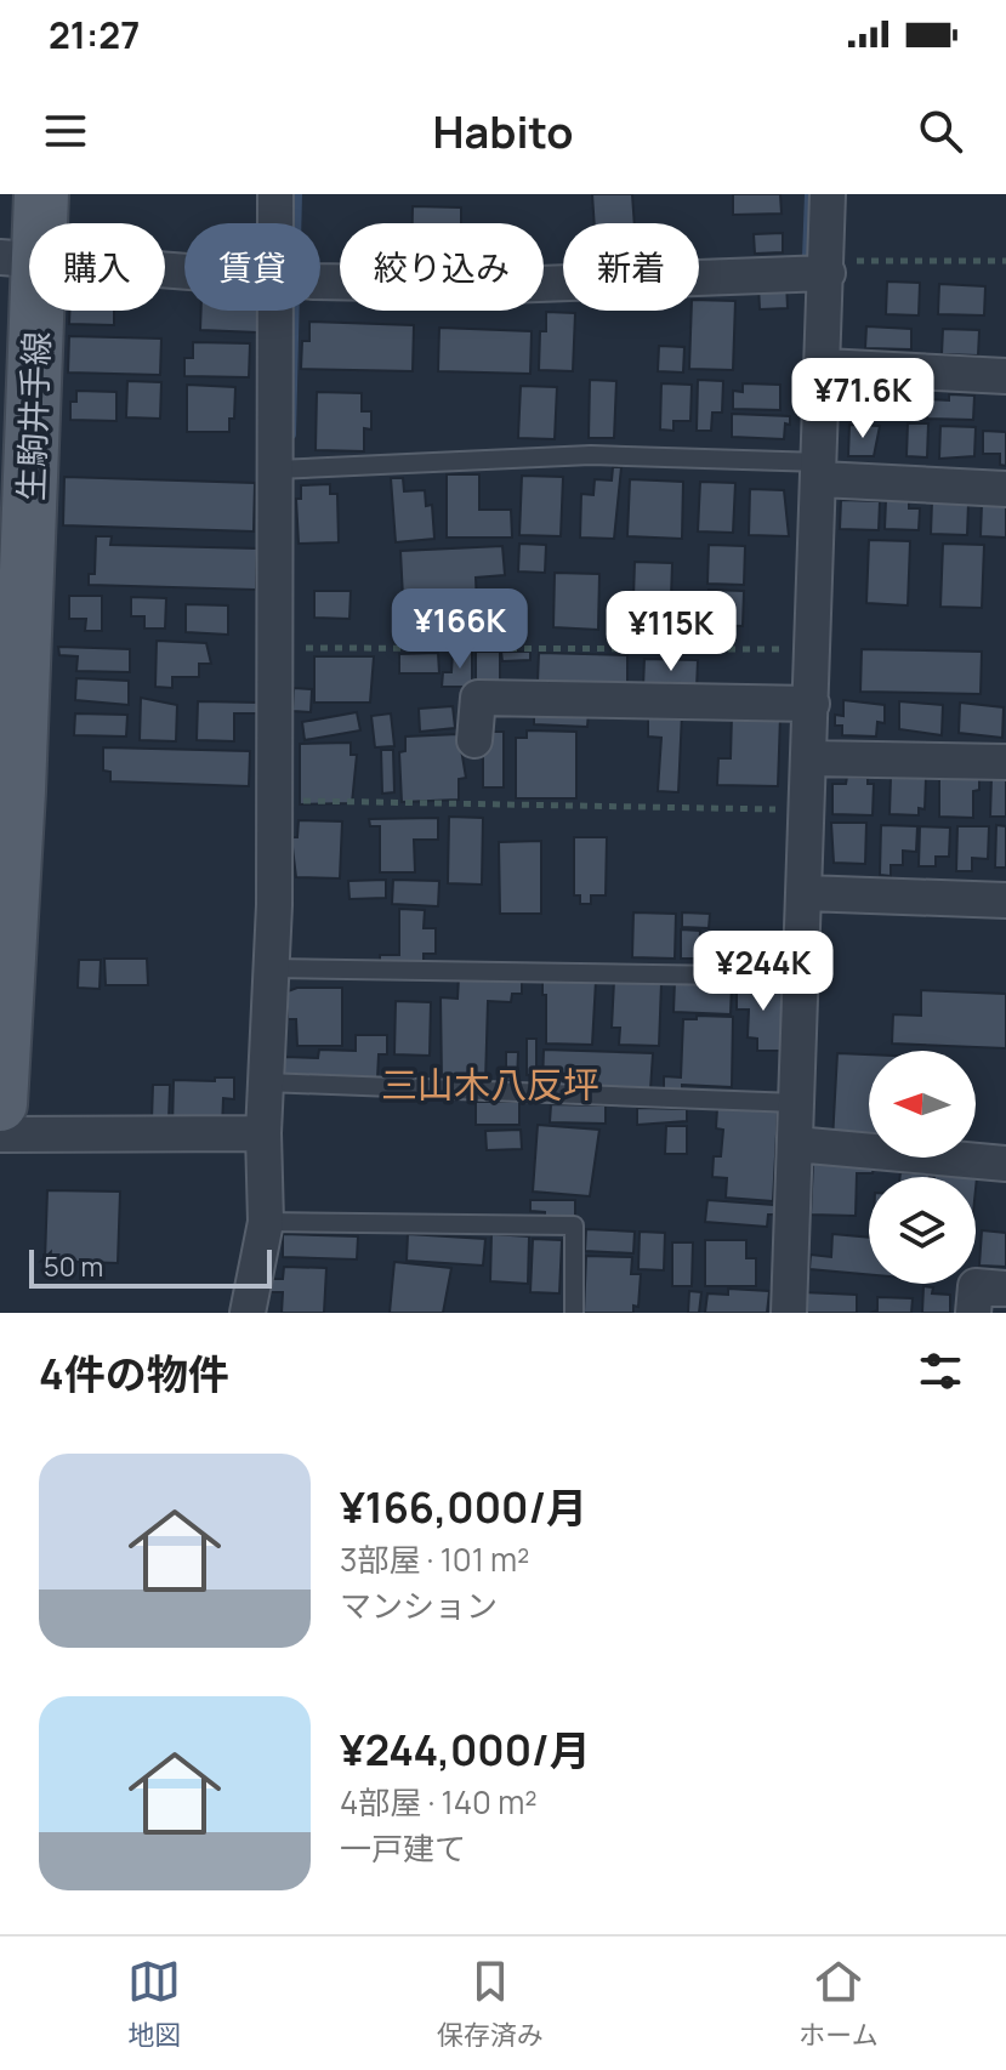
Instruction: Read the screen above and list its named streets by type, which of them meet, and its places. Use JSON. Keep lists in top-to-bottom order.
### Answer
{
  "streets": {
    "main road": ["生駒井手線"]
  },
  "districts": ["三山木八反坪"],
  "scale_bar": "50 m",
  "north": "left",
  "page": {
    "status": "21:27",
    "header": "Habito",
    "chip": [
      "購入",
      "賃貸",
      "絞り込み",
      "新着"
    ],
    "price": [
      "¥71.6K",
      "¥166K",
      "¥115K",
      "¥244K"
    ],
    "scale": "50 m",
    "heading": "4件の物件",
    "list": [
      {
        "name": "¥166,000/月",
        "note": "3部屋 · 101 m² · マンション"
      },
      {
        "name": "¥244,000/月",
        "note": "4部屋 · 140 m² · 一戸建て"
      }
    ],
    "tabs": ["地図", "保存済み", "ホーム"]
  }
}
